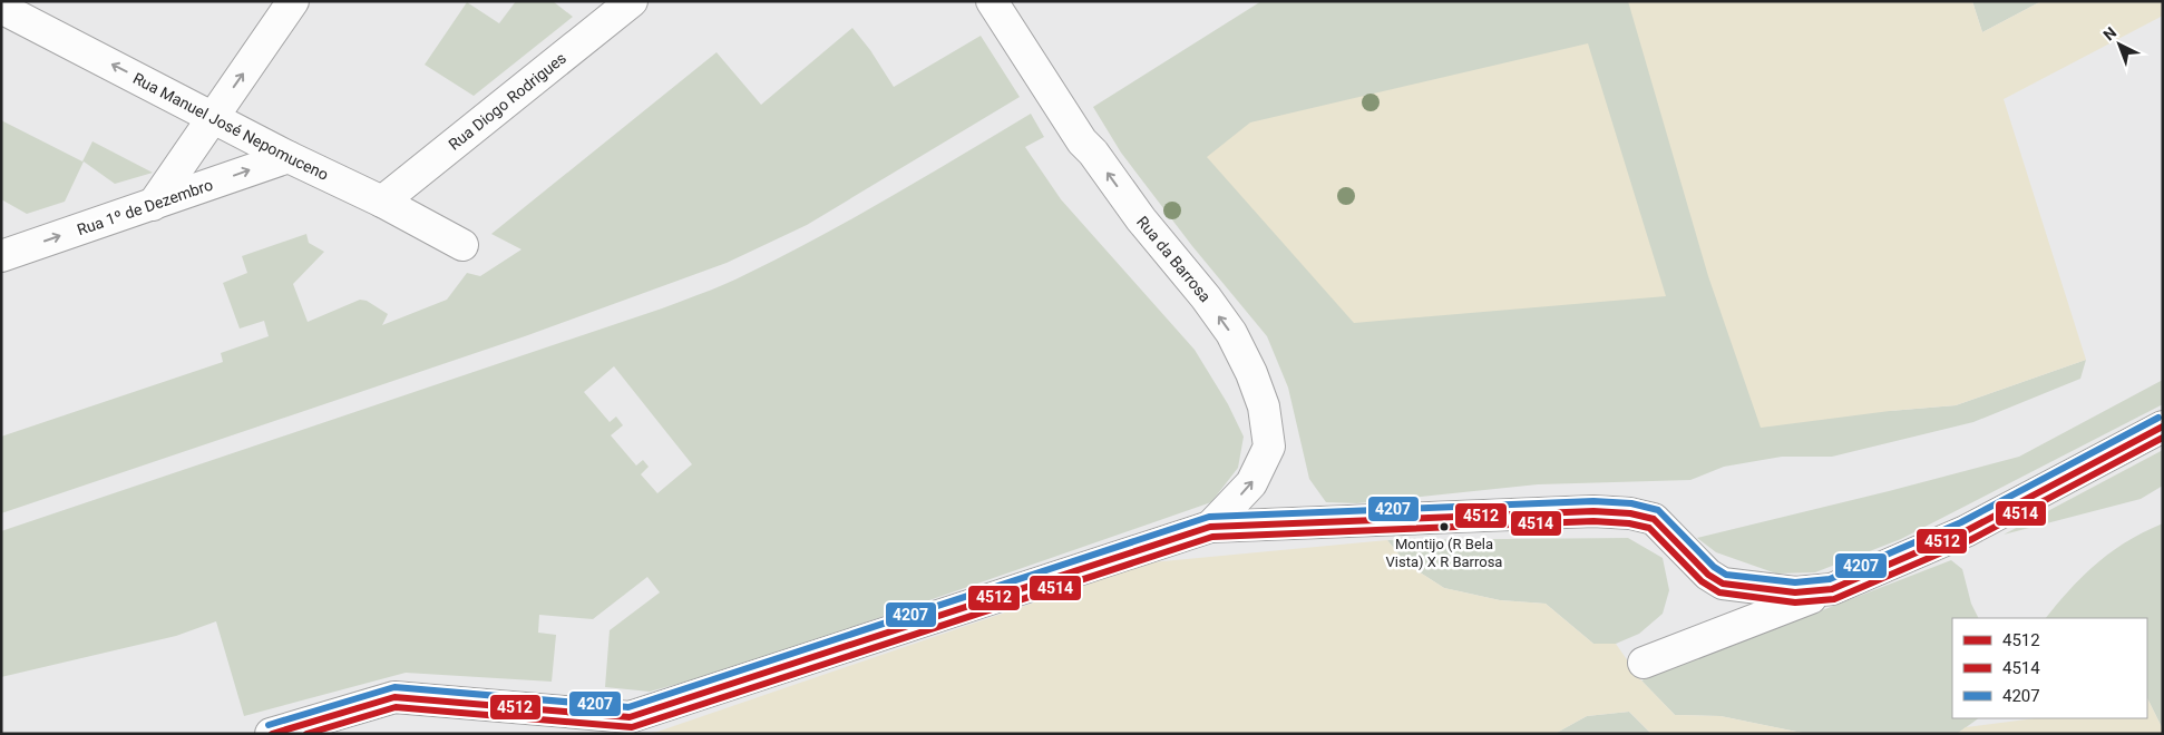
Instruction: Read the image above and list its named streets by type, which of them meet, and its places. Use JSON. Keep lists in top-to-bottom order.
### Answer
{
  "streets": {
    "street": [
      "Rua Diogo Rodrigues",
      "Rua Manuel José Nepomuceno",
      "Rua 1º de Dezembro",
      "Rua da Barrosa"
    ]
  },
  "crossings": [
    ["Rua Diogo Rodrigues", "Rua Manuel José Nepomuceno"],
    ["Rua Manuel José Nepomuceno", "Rua 1º de Dezembro"]
  ],
  "one_way": ["Rua Manuel José Nepomuceno", "Rua 1º de Dezembro", "Rua da Barrosa"],
  "places": ["Montijo (R Bela Vista) X R Barrosa"],
  "lines": ["transit line 4207", "transit line 4512", "transit line 4514"],
  "legend": ["4512", "4514", "4207"],
  "north": "top left"
}
